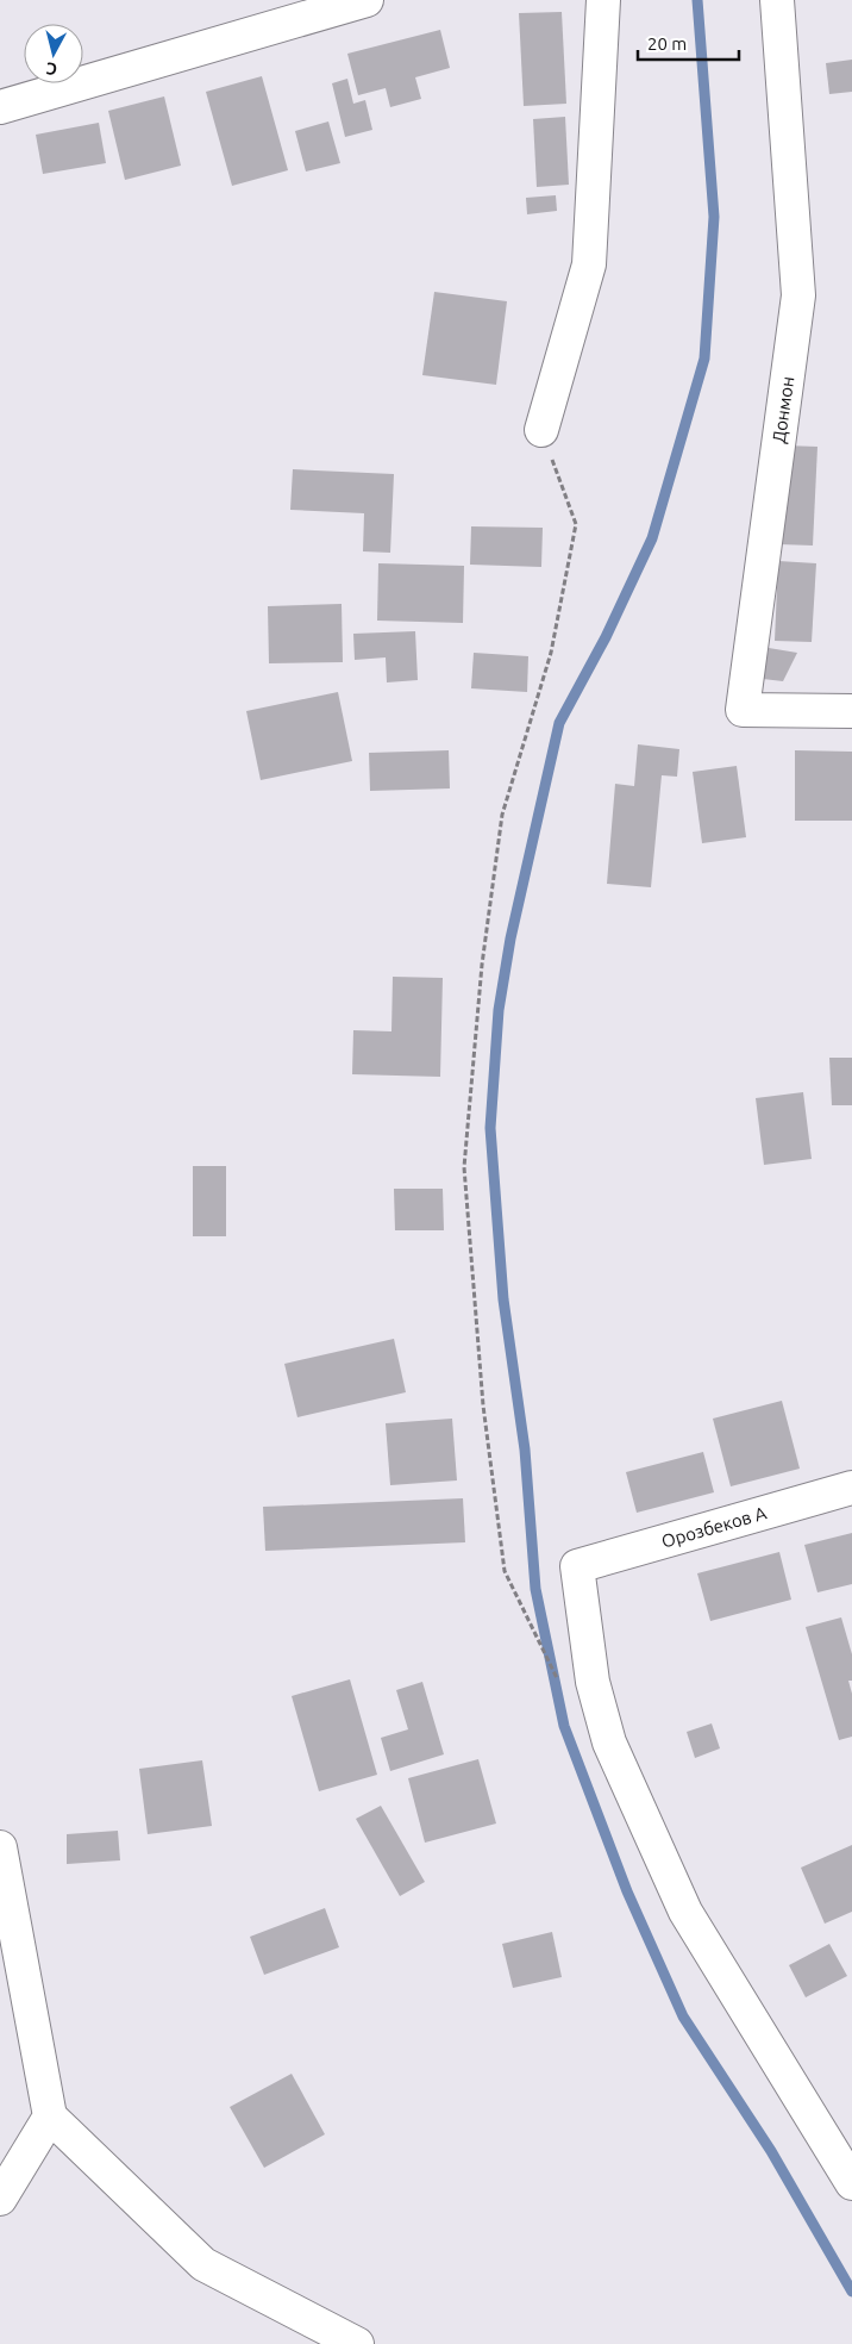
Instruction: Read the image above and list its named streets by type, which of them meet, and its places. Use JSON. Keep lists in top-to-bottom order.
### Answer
{
  "streets": {
    "main road": ["Донмон", "Орозбеков А"]
  },
  "scale_bar": "20 m",
  "north": "bottom"
}
